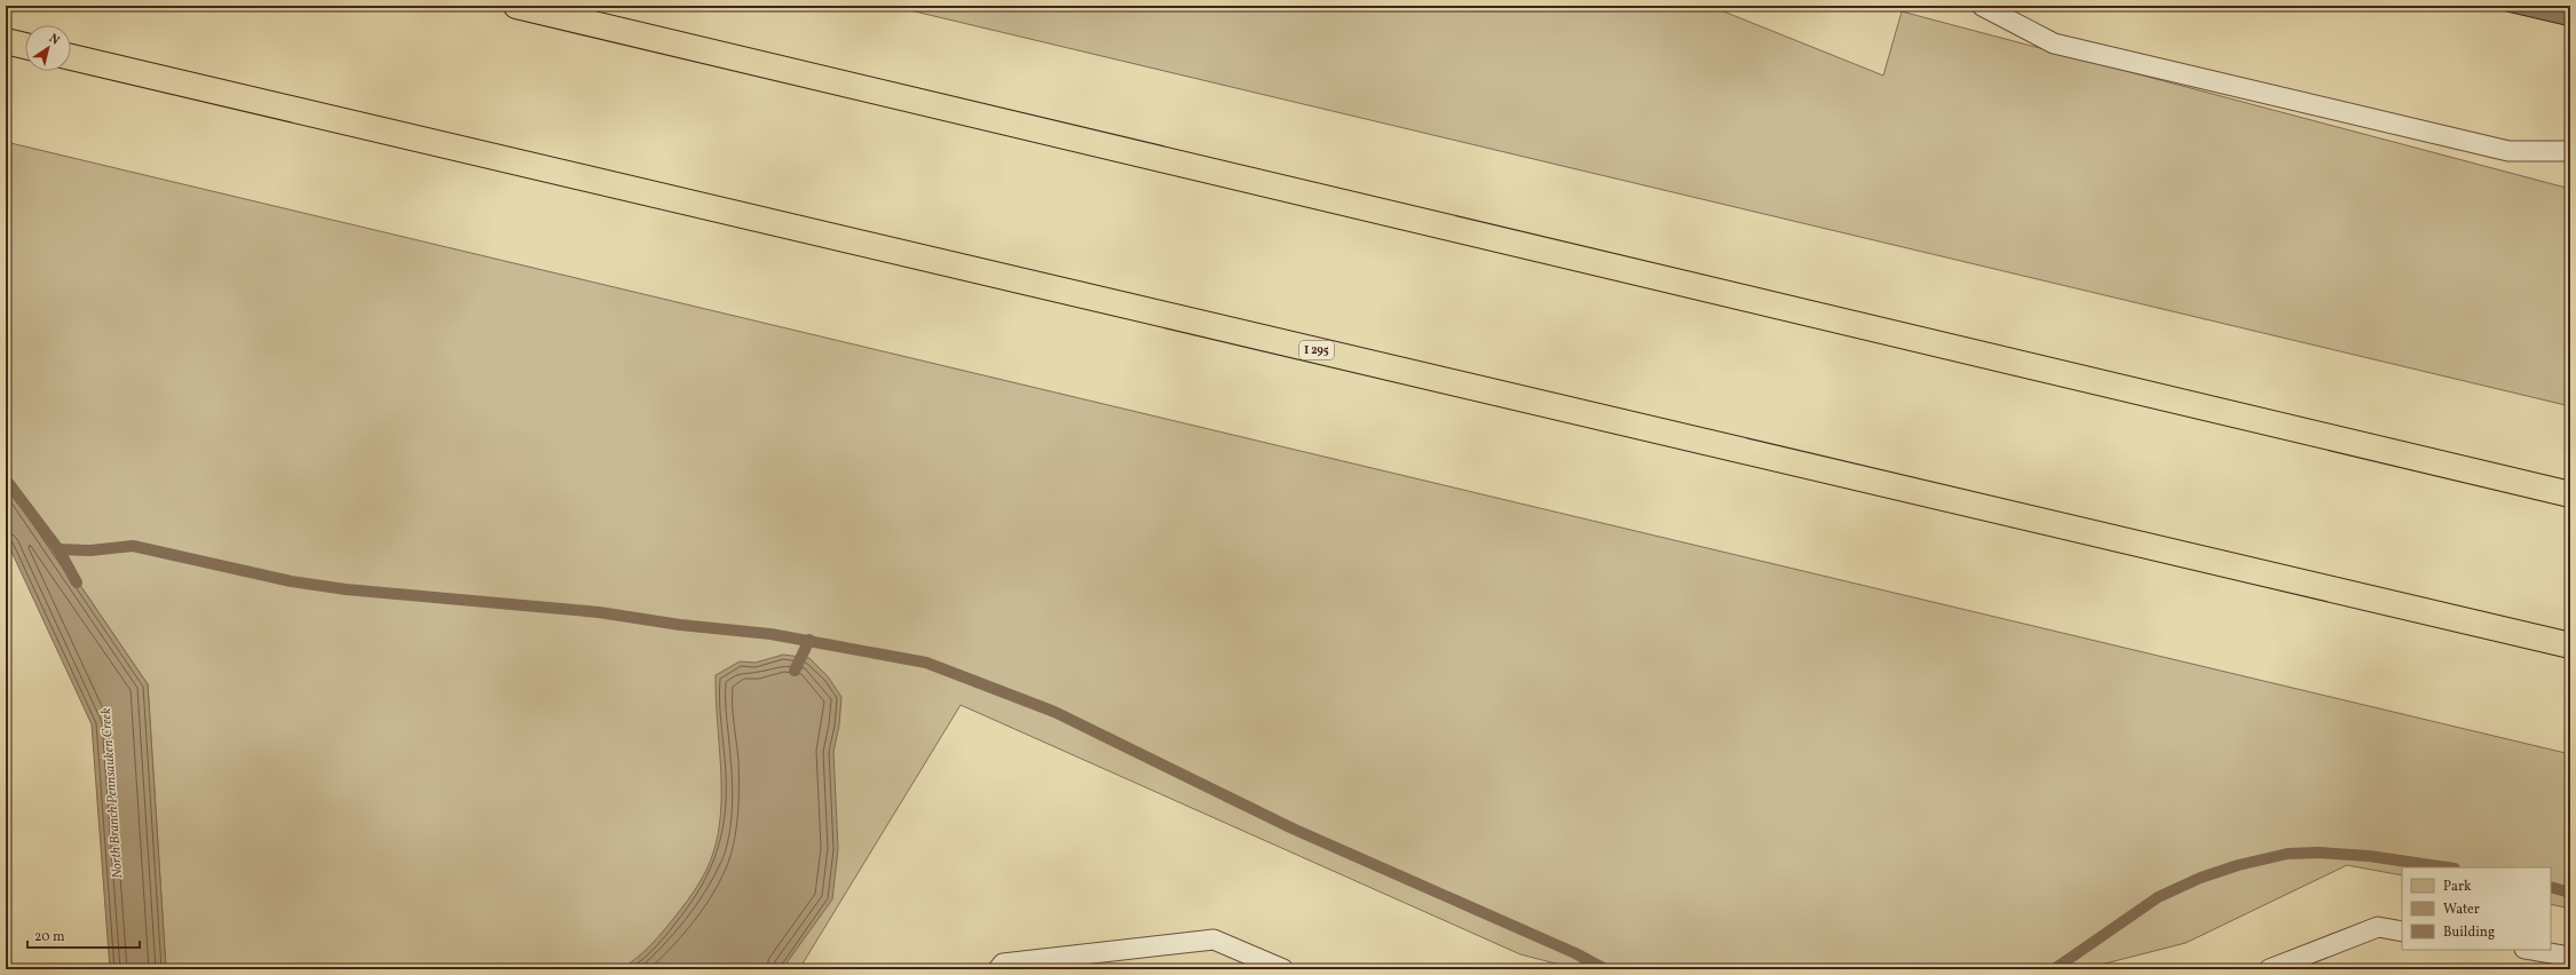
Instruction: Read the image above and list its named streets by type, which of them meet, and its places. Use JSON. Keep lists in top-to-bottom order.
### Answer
{
  "streets": {
    "highway": ["I 295"]
  },
  "water": ["North Branch Pennsauken Creek"],
  "legend": ["Park", "Water", "Building"],
  "scale_bar": "20 m",
  "north": "top right"
}
